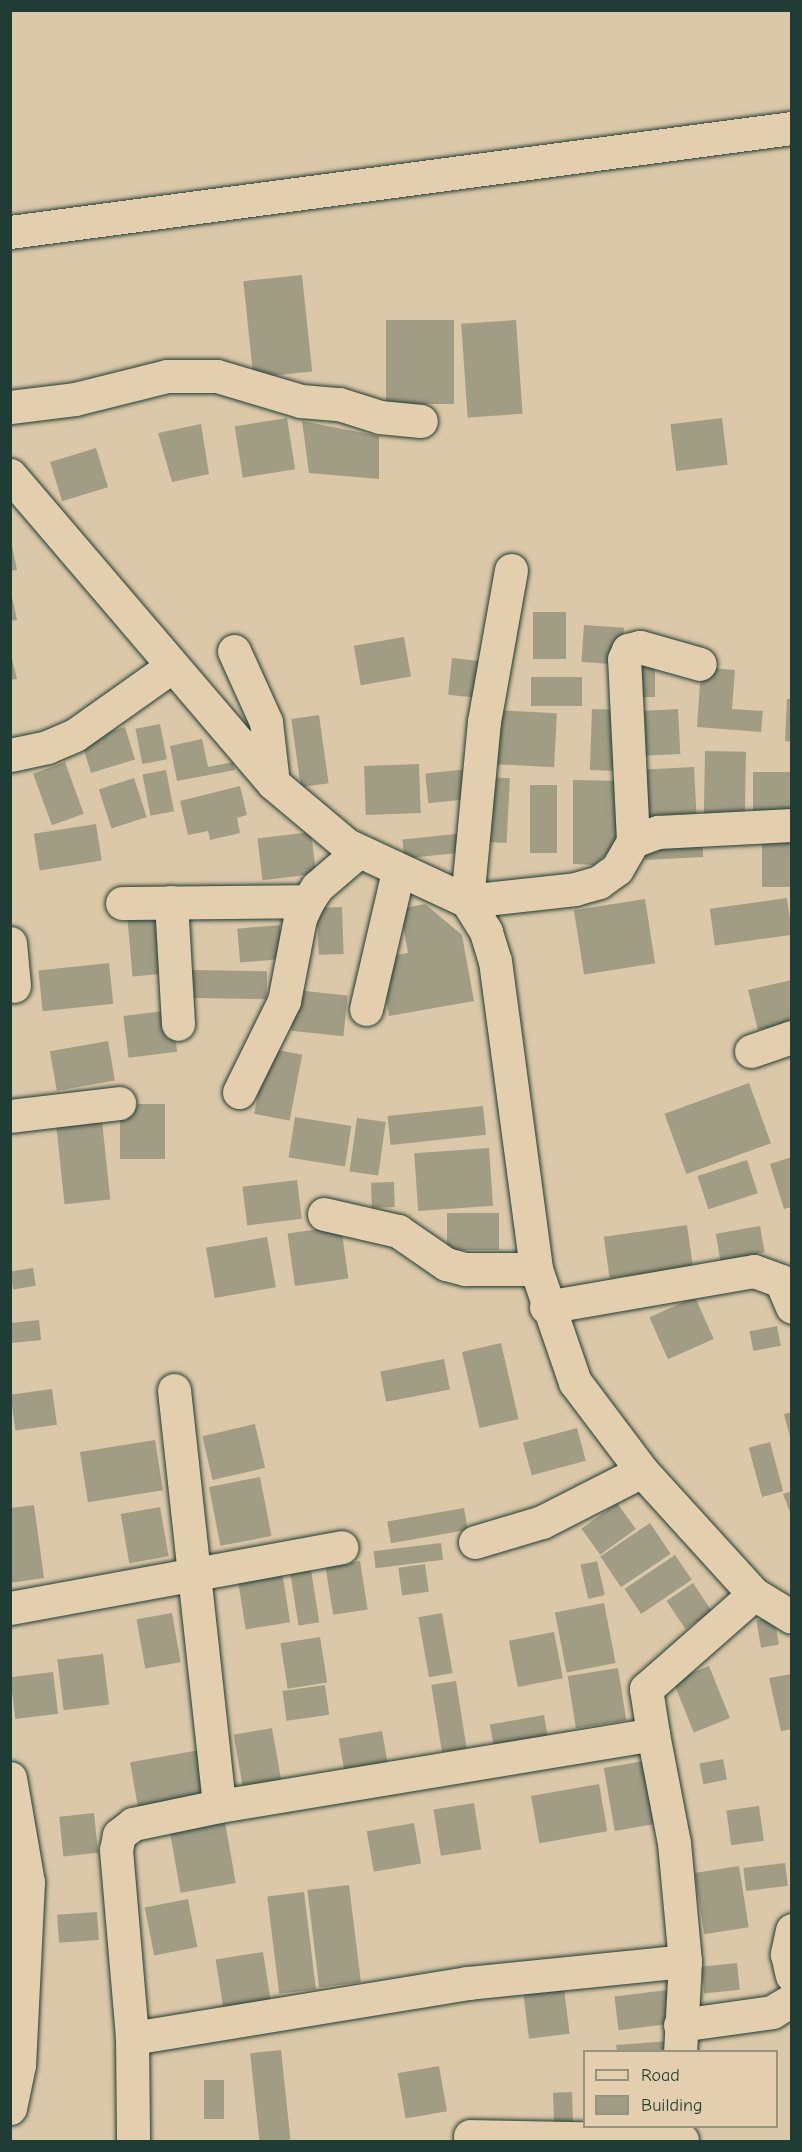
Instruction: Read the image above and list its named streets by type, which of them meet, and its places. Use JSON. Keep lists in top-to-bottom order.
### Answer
{
  "legend": ["Road", "Building"]
}
